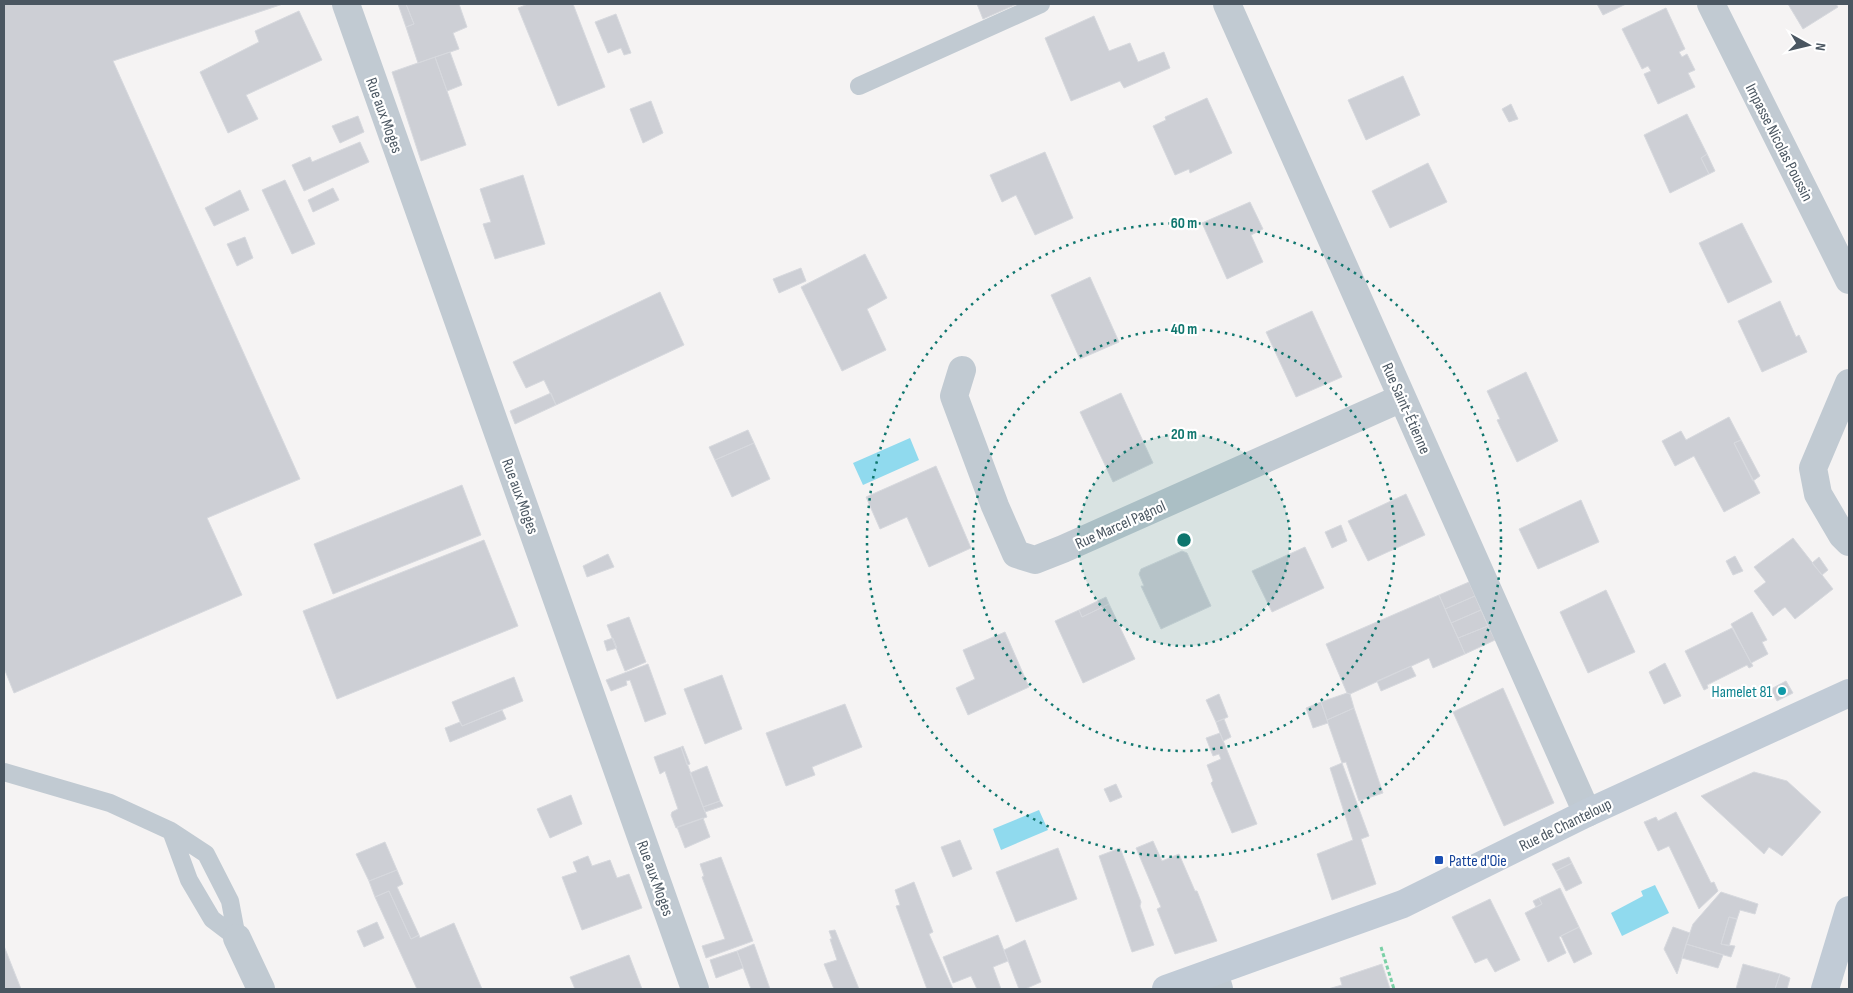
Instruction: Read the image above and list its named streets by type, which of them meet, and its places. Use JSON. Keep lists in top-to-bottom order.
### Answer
{
  "streets": {
    "street": [
      "Rue aux Moges",
      "Impasse Nicolas Poussin",
      "Rue Saint-Étienne",
      "Rue Marcel Pagnol",
      "Rue de Chanteloup"
    ]
  },
  "crossings": [
    ["Rue Saint-Étienne", "Rue Marcel Pagnol"],
    ["Rue Saint-Étienne", "Rue de Chanteloup"]
  ],
  "places": {
    "other": ["Hamelet 81"],
    "transit": ["Patte d'Oie"]
  },
  "north": "right",
  "rings": ["60 m", "40 m", "20 m"]
}
